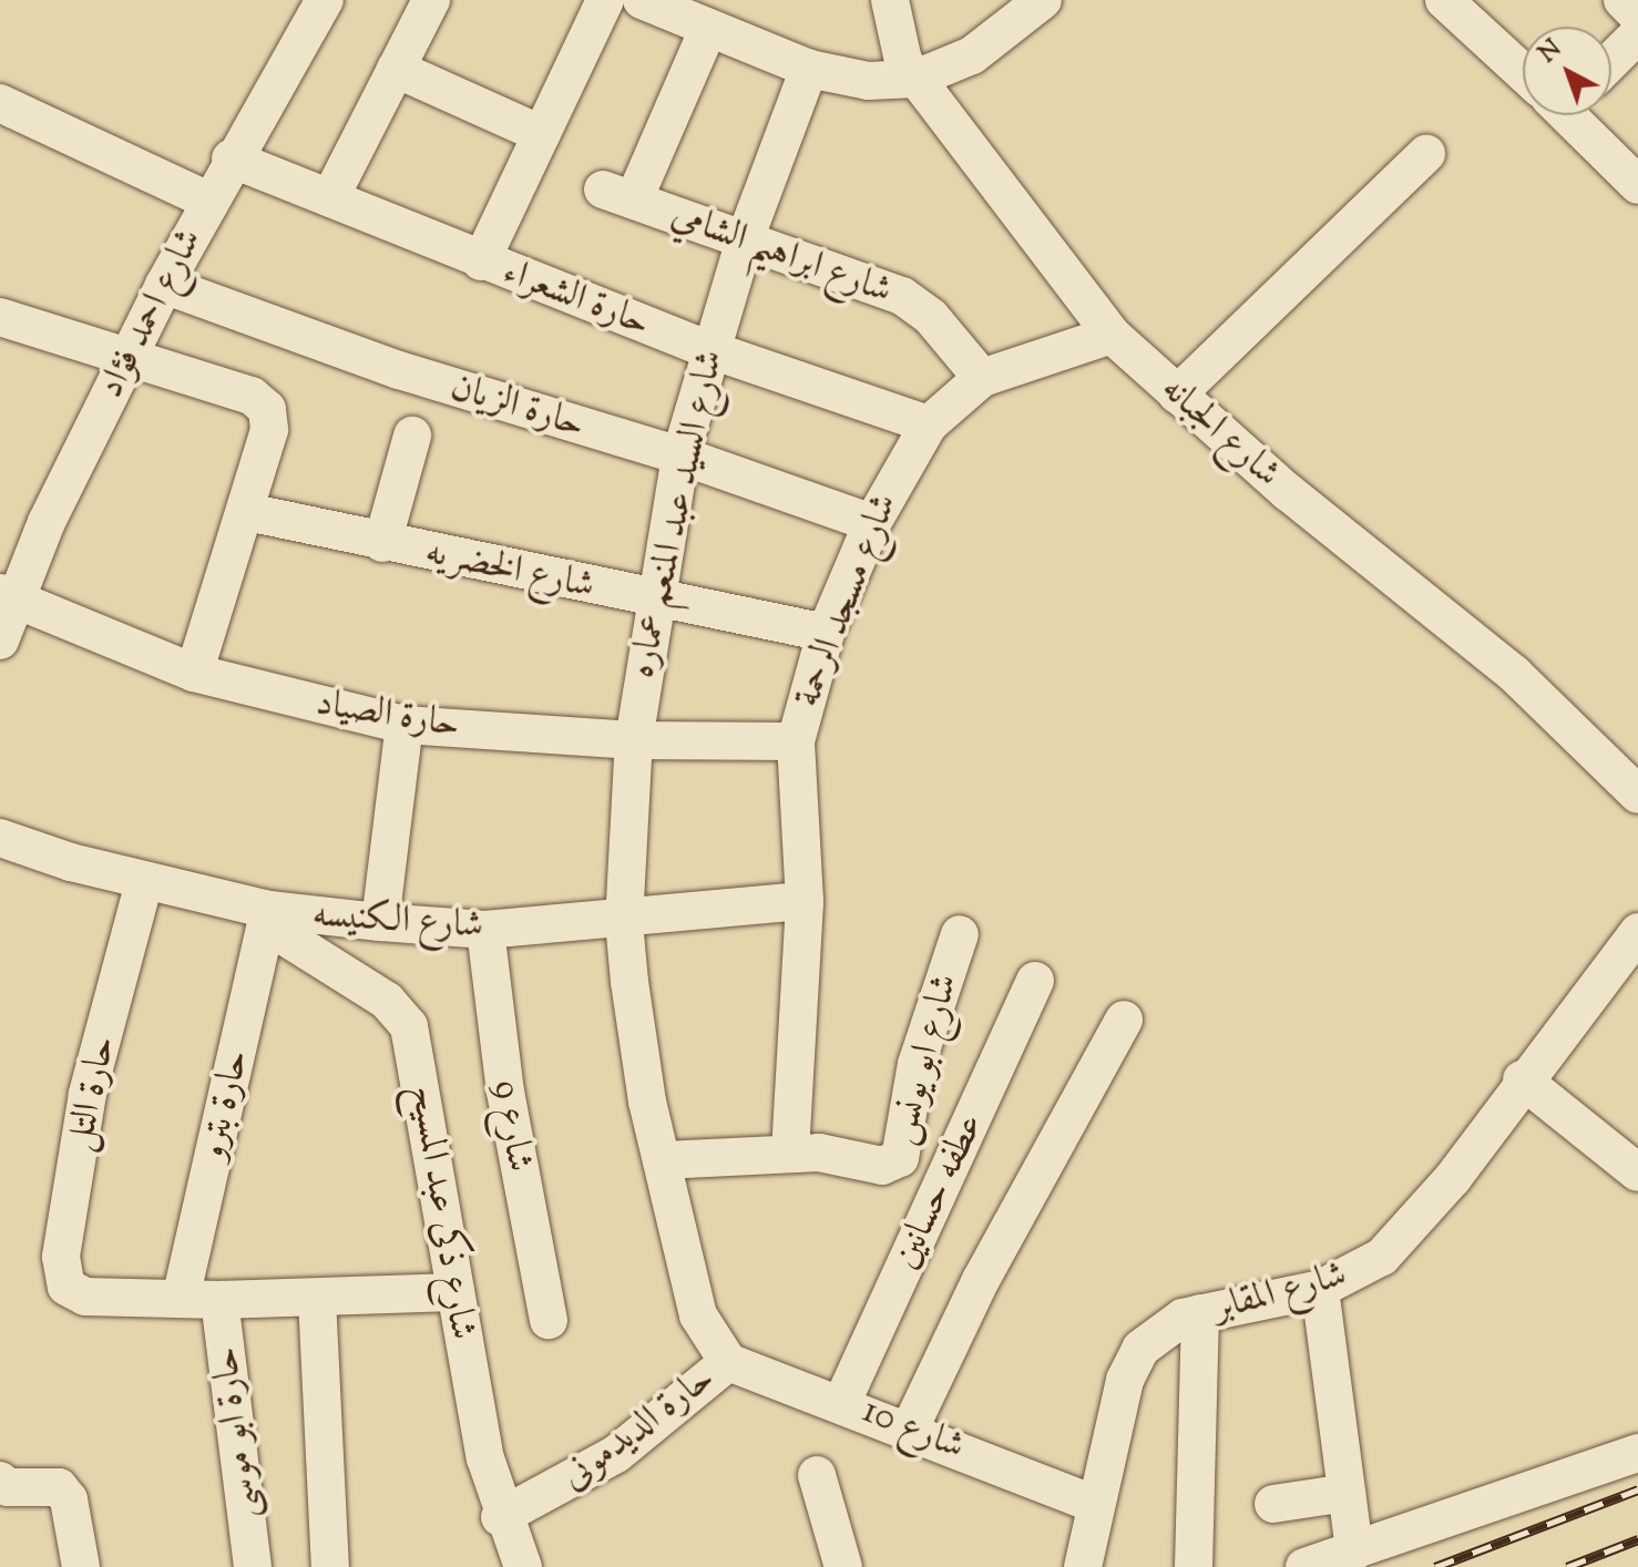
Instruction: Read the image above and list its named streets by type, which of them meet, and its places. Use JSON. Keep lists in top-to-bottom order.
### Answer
{
  "streets": {
    "street": [
      "شارع ابراهيم الشامي",
      "حارة الشعراء",
      "شارع احمد فؤاد",
      "حارة الزيان",
      "شارع الجبانه",
      "شارع السيد عبد المنعم عماره",
      "شارع الخضريه",
      "شارع مسجد الرحمة",
      "حارة الصياد",
      "شارع الكنيسه",
      "شارع ابو يونس",
      "حارة التل",
      "حارة بترو",
      "شارع 9",
      "عطفه حسانين",
      "شارع ذكى عبد المسيح",
      "شارع المقابر",
      "حارة الديدمونى",
      "شارع 10",
      "حارة ابو موسى"
    ]
  },
  "crossings": [
    ["شارع ابراهيم الشامي", "شارع السيد عبد المنعم عماره"],
    ["شارع ابراهيم الشامي", "شارع مسجد الرحمة"],
    ["حارة الشعراء", "شارع احمد فؤاد"],
    ["حارة الشعراء", "شارع السيد عبد المنعم عماره"],
    ["حارة الشعراء", "شارع مسجد الرحمة"],
    ["شارع احمد فؤاد", "حارة الزيان"],
    ["شارع احمد فؤاد", "حارة الصياد"],
    ["حارة الزيان", "شارع السيد عبد المنعم عماره"],
    ["حارة الزيان", "شارع مسجد الرحمة"],
    ["شارع الجبانه", "شارع مسجد الرحمة"],
    ["شارع السيد عبد المنعم عماره", "شارع الخضريه"],
    ["شارع السيد عبد المنعم عماره", "حارة الصياد"],
    ["شارع السيد عبد المنعم عماره", "شارع الكنيسه"],
    ["شارع السيد عبد المنعم عماره", "حارة الديدمونى"],
    ["شارع السيد عبد المنعم عماره", "شارع 10"],
    ["شارع الخضريه", "شارع مسجد الرحمة"],
    ["شارع مسجد الرحمة", "حارة الصياد"],
    ["شارع مسجد الرحمة", "شارع الكنيسه"],
    ["شارع مسجد الرحمة", "شارع ابو يونس"],
    ["شارع الكنيسه", "حارة التل"],
    ["شارع الكنيسه", "حارة بترو"],
    ["شارع الكنيسه", "شارع 9"],
    ["شارع الكنيسه", "شارع ذكى عبد المسيح"],
    ["حارة التل", "حارة بترو"],
    ["حارة بترو", "شارع ذكى عبد المسيح"],
    ["عطفه حسانين", "شارع 10"],
    ["شارع ذكى عبد المسيح", "حارة الديدمونى"],
    ["شارع المقابر", "شارع 10"],
    ["حارة الديدمونى", "شارع 10"]
  ],
  "north": "top left"
}
